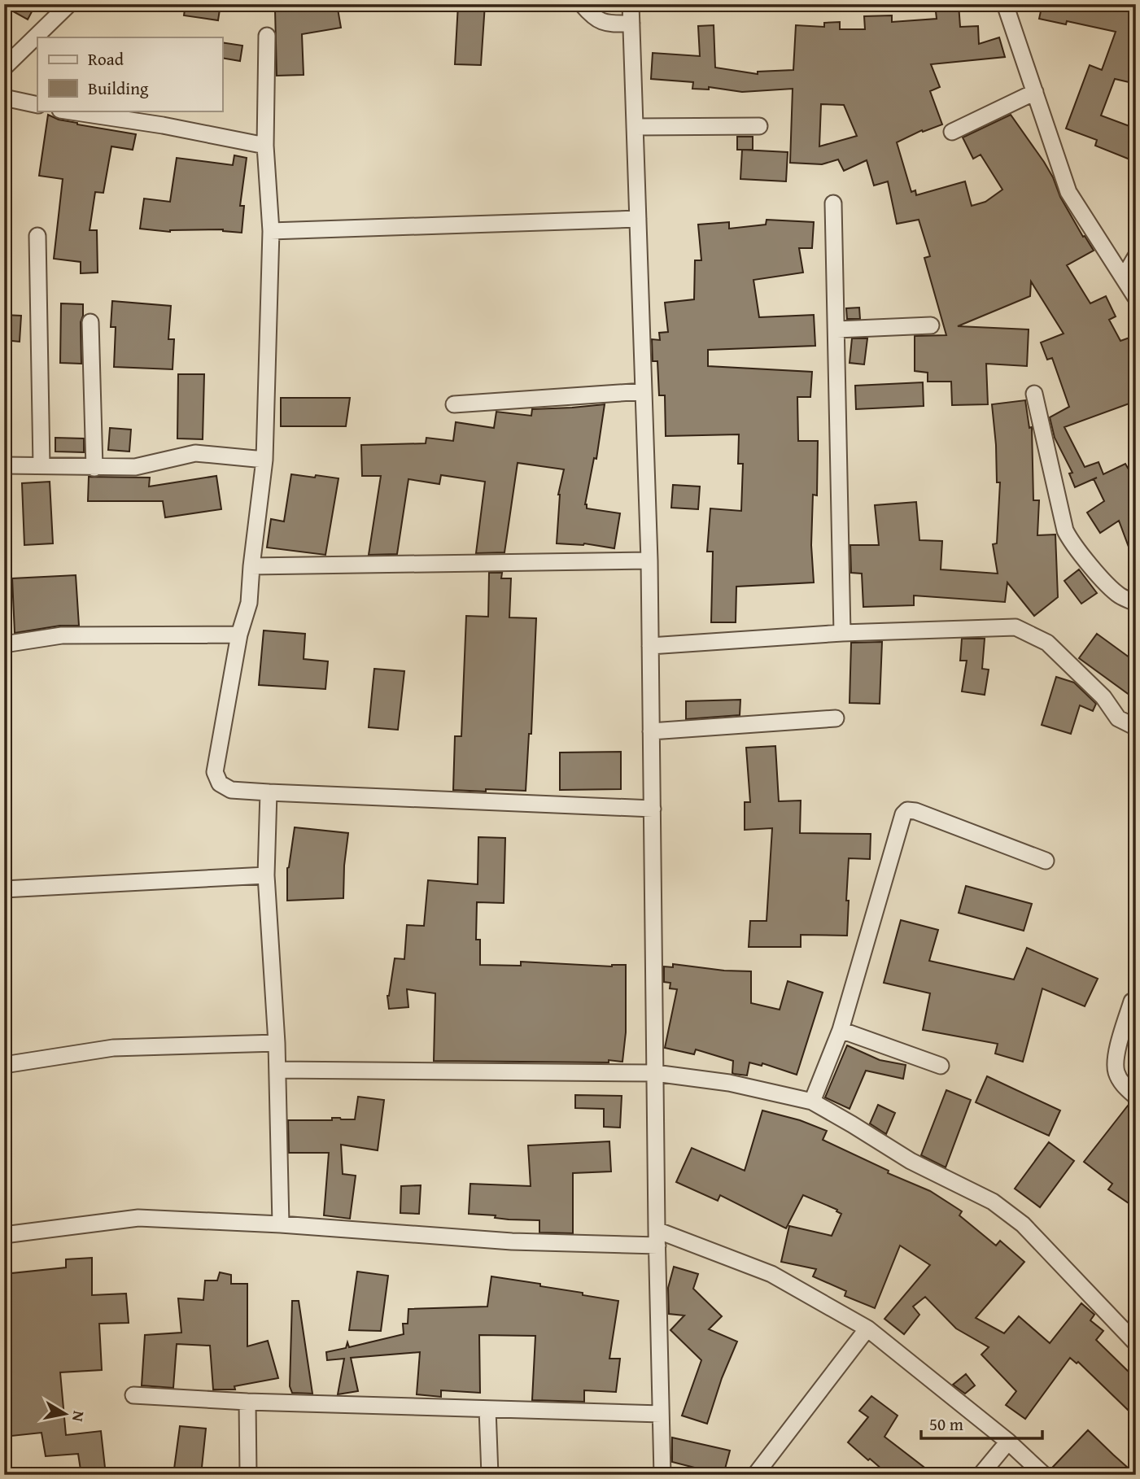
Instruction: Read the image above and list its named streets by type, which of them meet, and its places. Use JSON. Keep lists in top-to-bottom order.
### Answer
{
  "legend": ["Road", "Building"],
  "scale_bar": "50 m",
  "north": "right"
}
